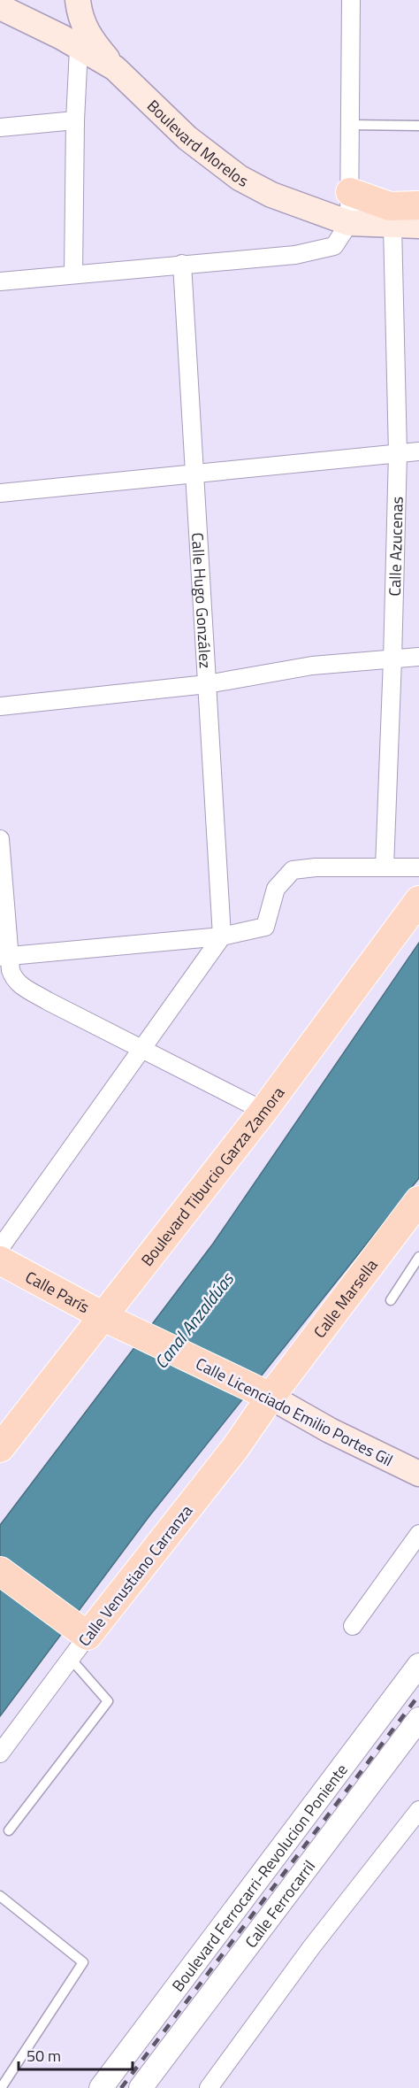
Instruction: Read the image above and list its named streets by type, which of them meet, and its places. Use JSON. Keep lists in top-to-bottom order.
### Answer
{
  "streets": {
    "main road": [
      "Boulevard Morelos",
      "Boulevard Tiburcio Garza Zamora",
      "Calle París",
      "Calle Marsella",
      "Calle Licenciado Emilio Portes Gil",
      "Calle Venustiano Carranza"
    ],
    "street": [
      "Calle Azucenas",
      "Calle Hugo González",
      "Boulevard Ferrocarri-Revolucion Poniente",
      "Calle Ferrocarril"
    ]
  },
  "crossings": [
    ["Boulevard Morelos", "Calle Azucenas"],
    ["Boulevard Tiburcio Garza Zamora", "Calle París"],
    ["Boulevard Tiburcio Garza Zamora", "Calle Licenciado Emilio Portes Gil"],
    ["Calle París", "Calle Licenciado Emilio Portes Gil"],
    ["Calle Marsella", "Calle Licenciado Emilio Portes Gil"],
    ["Calle Marsella", "Calle Venustiano Carranza"],
    ["Calle Licenciado Emilio Portes Gil", "Calle Venustiano Carranza"]
  ],
  "water": ["Canal Anzaldúas"],
  "scale_bar": "50 m"
}
